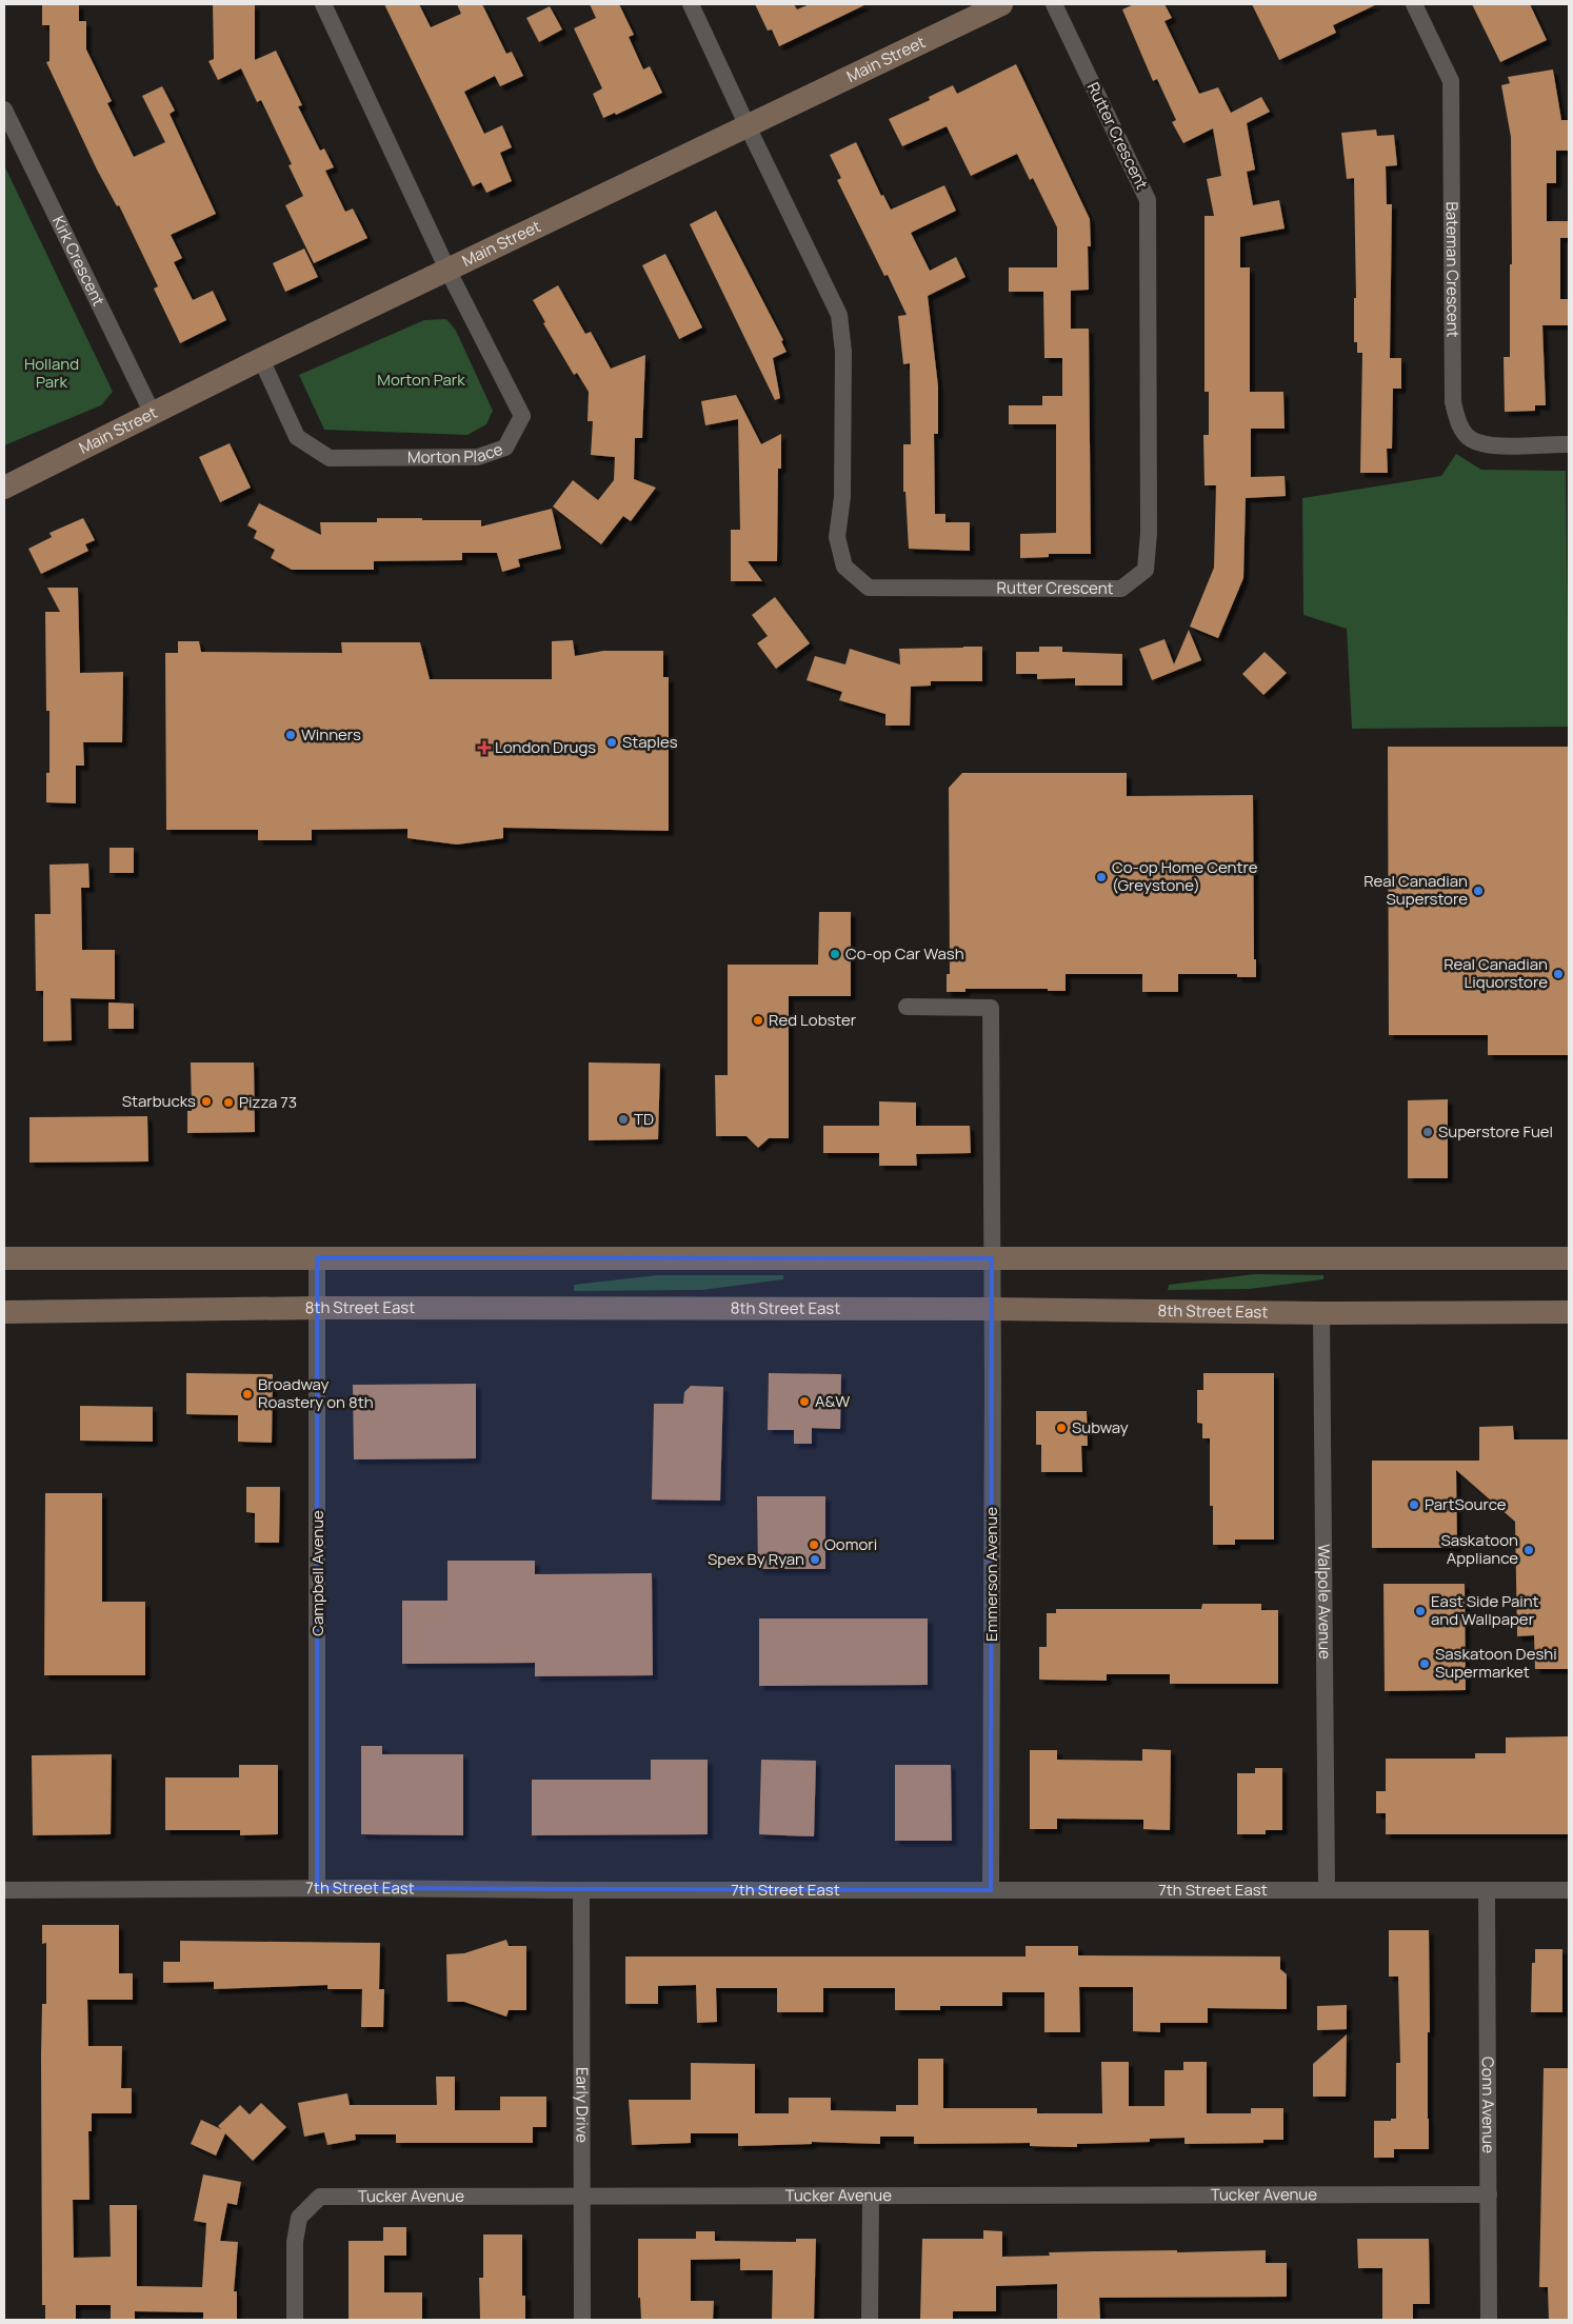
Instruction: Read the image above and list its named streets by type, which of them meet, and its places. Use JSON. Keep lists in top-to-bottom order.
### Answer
{
  "streets": {
    "main road": ["Main Street", "8th Street East"],
    "street": [
      "Rutter Crescent",
      "Kirk Crescent",
      "Bateman Crescent",
      "Morton Place",
      "Campbell Avenue",
      "Emmerson Avenue",
      "Walpole Avenue",
      "7th Street East",
      "Early Drive",
      "Conn Avenue",
      "Tucker Avenue"
    ]
  },
  "crossings": [
    ["Main Street", "Rutter Crescent"],
    ["Main Street", "Kirk Crescent"],
    ["Main Street", "Morton Place"],
    ["8th Street East", "Campbell Avenue"],
    ["8th Street East", "Emmerson Avenue"],
    ["8th Street East", "Walpole Avenue"],
    ["Campbell Avenue", "7th Street East"],
    ["Emmerson Avenue", "7th Street East"],
    ["Walpole Avenue", "7th Street East"],
    ["7th Street East", "Early Drive"],
    ["7th Street East", "Conn Avenue"],
    ["Early Drive", "Tucker Avenue"],
    ["Conn Avenue", "Tucker Avenue"]
  ],
  "parks": ["Holland Park", "Morton Park"],
  "places": {
    "other": [
      "Winners",
      "Staples",
      "Co-op Home Centre (Greystone)",
      "Real Canadian Superstore",
      "Co-op Car Wash",
      "Real Canadian Liquorstore",
      "Red Lobster",
      "Starbucks",
      "Pizza 73",
      "TD",
      "Superstore Fuel",
      "Broadway Roastery on 8th",
      "A&W",
      "Subway",
      "PartSource",
      "Oomori",
      "Saskatoon Appliance",
      "Spex By Ryan",
      "East Side Paint and Wallpaper",
      "Saskatoon Deshi Supermarket"
    ],
    "health": ["London Drugs"]
  }
}
